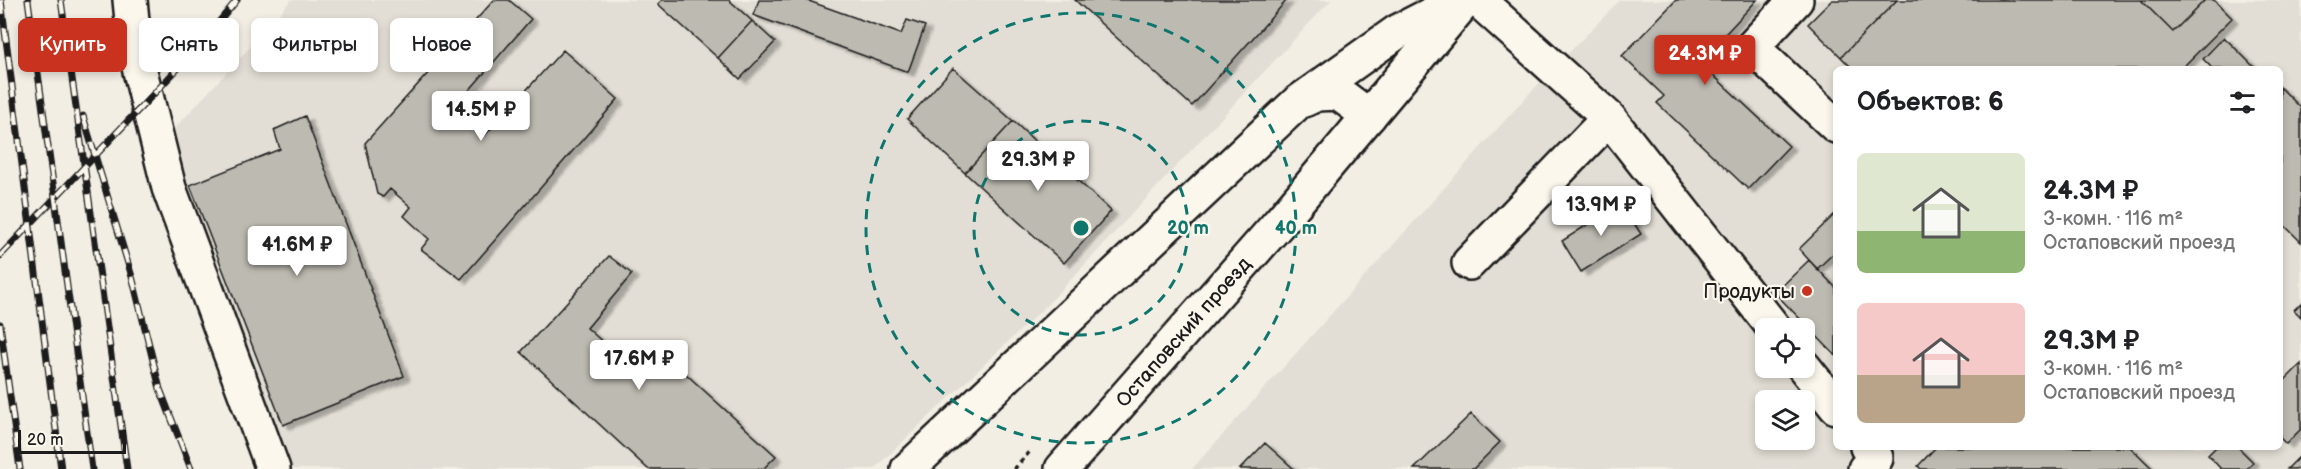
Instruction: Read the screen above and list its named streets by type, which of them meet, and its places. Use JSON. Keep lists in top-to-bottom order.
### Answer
{
  "streets": {
    "main road": ["Остаповский проезд"]
  },
  "places": ["Продукты"],
  "scale_bar": "20 m",
  "page": {
    "chip": [
      "Купить",
      "Снять",
      "Фильтры",
      "Новое"
    ],
    "price": [
      "24.3M ₽",
      "14.5M ₽",
      "29.3M ₽",
      "13.9M ₽",
      "41.6M ₽",
      "17.6M ₽"
    ],
    "heading": "Объектов: 6",
    "list": [
      {
        "name": "24.3M ₽",
        "note": "3-комн. · 116 m² · Остаповский проезд"
      },
      {
        "name": "29.3M ₽",
        "note": "3-комн. · 116 m² · Остаповский проезд"
      }
    ],
    "scale": "20 m"
  },
  "rings": ["20 m", "40 m"]
}
